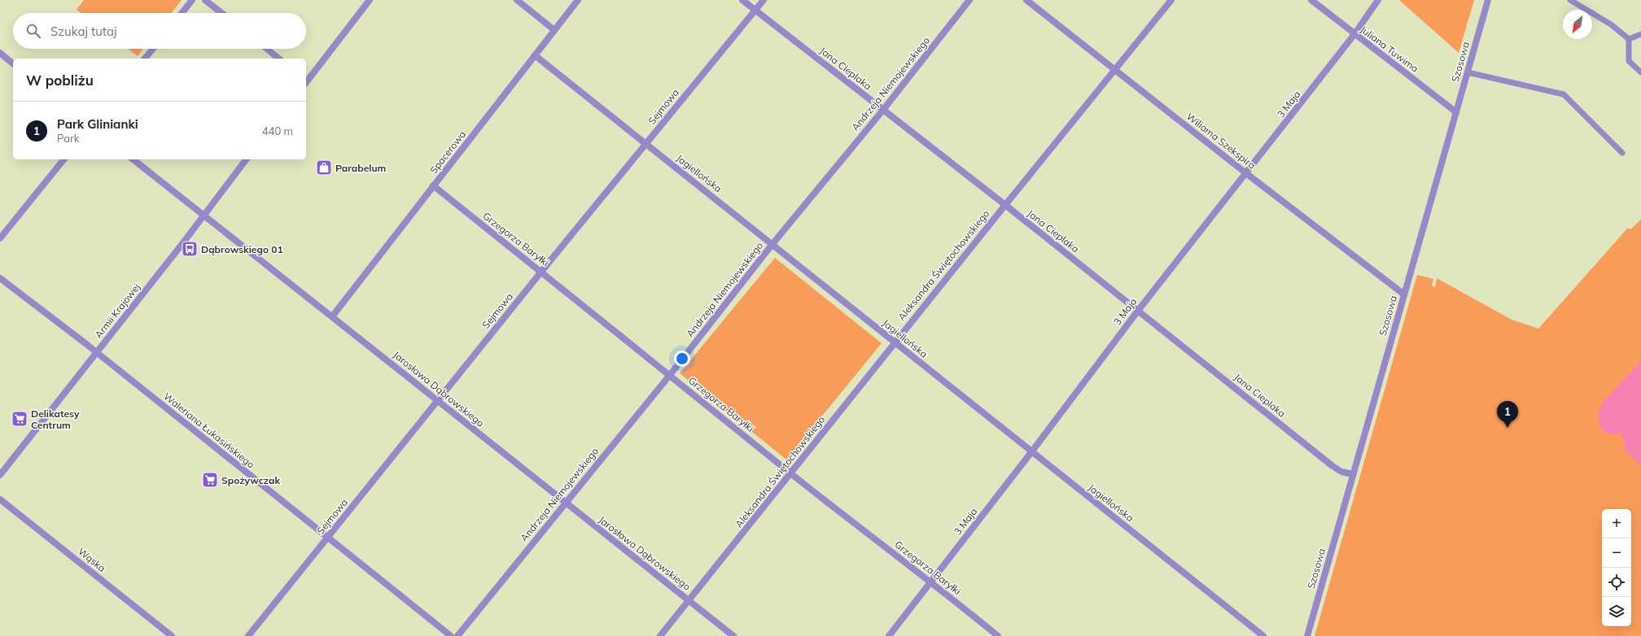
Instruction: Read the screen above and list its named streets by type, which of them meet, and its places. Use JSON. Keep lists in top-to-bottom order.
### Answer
{
  "streets": {
    "street": [
      "Juliana Tuwima",
      "Szosowa",
      "Jana Cieplaka",
      "Andrzeja Niemojewskiego",
      "3 Maja",
      "Sejmowa",
      "Wiliama Szekspira",
      "Spacerowa",
      "Jagiellońska",
      "Grzegorza Baryłki",
      "Aleksandra Świętochowskiego",
      "Armii Krajowej",
      "Jarosława Dąbrowskiego",
      "Waleriana Łukasińskiego",
      "Wąska"
    ]
  },
  "crossings": [
    ["Juliana Tuwima", "Szosowa"],
    ["Juliana Tuwima", "3 Maja"],
    ["Szosowa", "Jana Cieplaka"],
    ["Szosowa", "Wiliama Szekspira"],
    ["Jana Cieplaka", "Andrzeja Niemojewskiego"],
    ["Jana Cieplaka", "3 Maja"],
    ["Jana Cieplaka", "Sejmowa"],
    ["Jana Cieplaka", "Aleksandra Świętochowskiego"],
    ["Andrzeja Niemojewskiego", "Jagiellońska"],
    ["Andrzeja Niemojewskiego", "Grzegorza Baryłki"],
    ["Andrzeja Niemojewskiego", "Jarosława Dąbrowskiego"],
    ["3 Maja", "Wiliama Szekspira"],
    ["3 Maja", "Jagiellońska"],
    ["3 Maja", "Grzegorza Baryłki"],
    ["Sejmowa", "Jagiellońska"],
    ["Sejmowa", "Grzegorza Baryłki"],
    ["Sejmowa", "Jarosława Dąbrowskiego"],
    ["Sejmowa", "Waleriana Łukasińskiego"],
    ["Wiliama Szekspira", "Aleksandra Świętochowskiego"],
    ["Spacerowa", "Jagiellońska"],
    ["Spacerowa", "Grzegorza Baryłki"],
    ["Spacerowa", "Jarosława Dąbrowskiego"],
    ["Jagiellońska", "Aleksandra Świętochowskiego"],
    ["Grzegorza Baryłki", "Aleksandra Świętochowskiego"],
    ["Aleksandra Świętochowskiego", "Jarosława Dąbrowskiego"],
    ["Armii Krajowej", "Jarosława Dąbrowskiego"],
    ["Armii Krajowej", "Waleriana Łukasińskiego"]
  ],
  "places": {
    "shop": ["Parabelum"],
    "bus stop": ["Dąbrowskiego 01"],
    "supermarket": ["Delikatesy Centrum", "Spożywczak"]
  },
  "north": "bottom left",
  "page": {
    "search": "Szukaj tutaj",
    "heading": "W pobliżu",
    "list": [
      {
        "mark": "1",
        "name": "Park Glinianki",
        "note": "Park",
        "value": "440 m"
      }
    ],
    "pins": "1",
    "map_buttons": ["+", "−"]
  }
}
